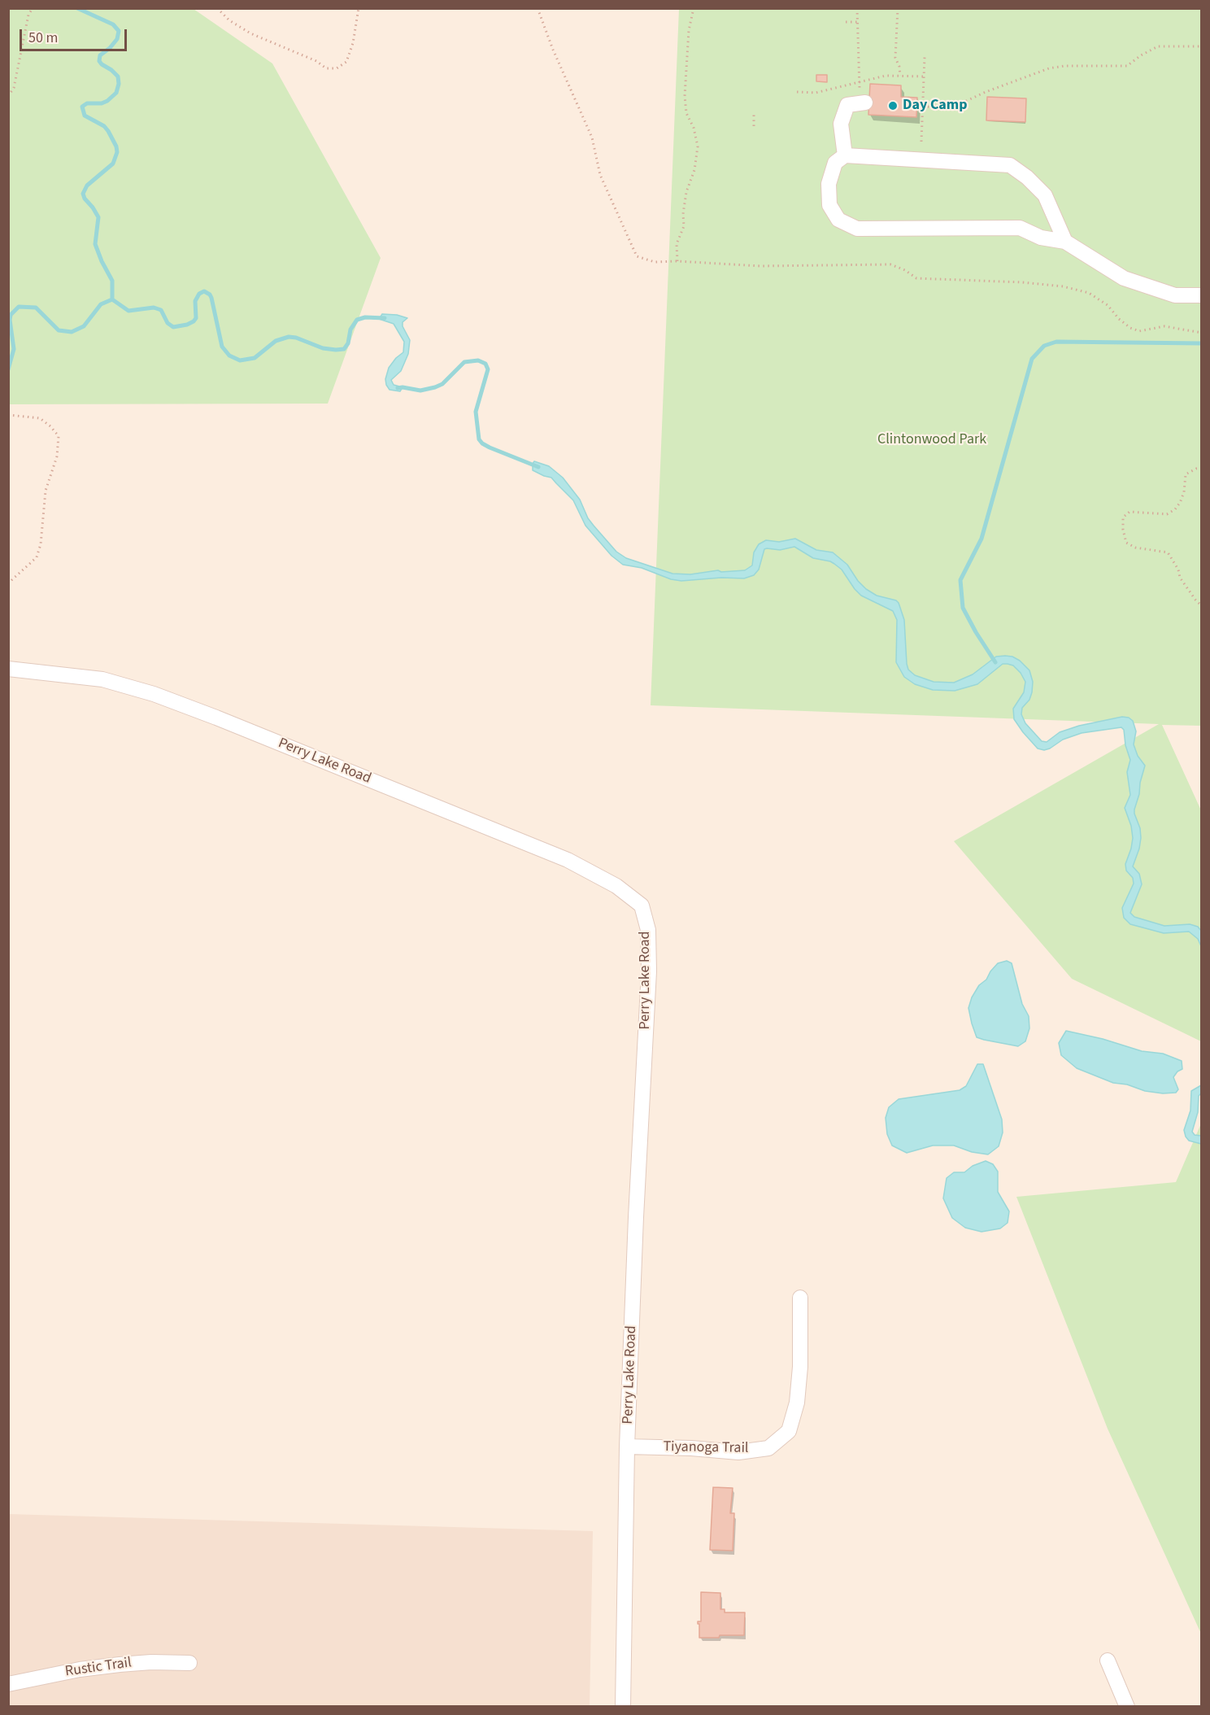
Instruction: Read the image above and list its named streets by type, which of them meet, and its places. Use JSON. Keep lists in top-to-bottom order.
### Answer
{
  "streets": {
    "street": ["Perry Lake Road", "Tiyanoga Trail", "Rustic Trail"]
  },
  "crossings": [
    ["Perry Lake Road", "Tiyanoga Trail"]
  ],
  "parks": ["Clintonwood Park"],
  "places": ["Day Camp"],
  "scale_bar": "50 m"
}
